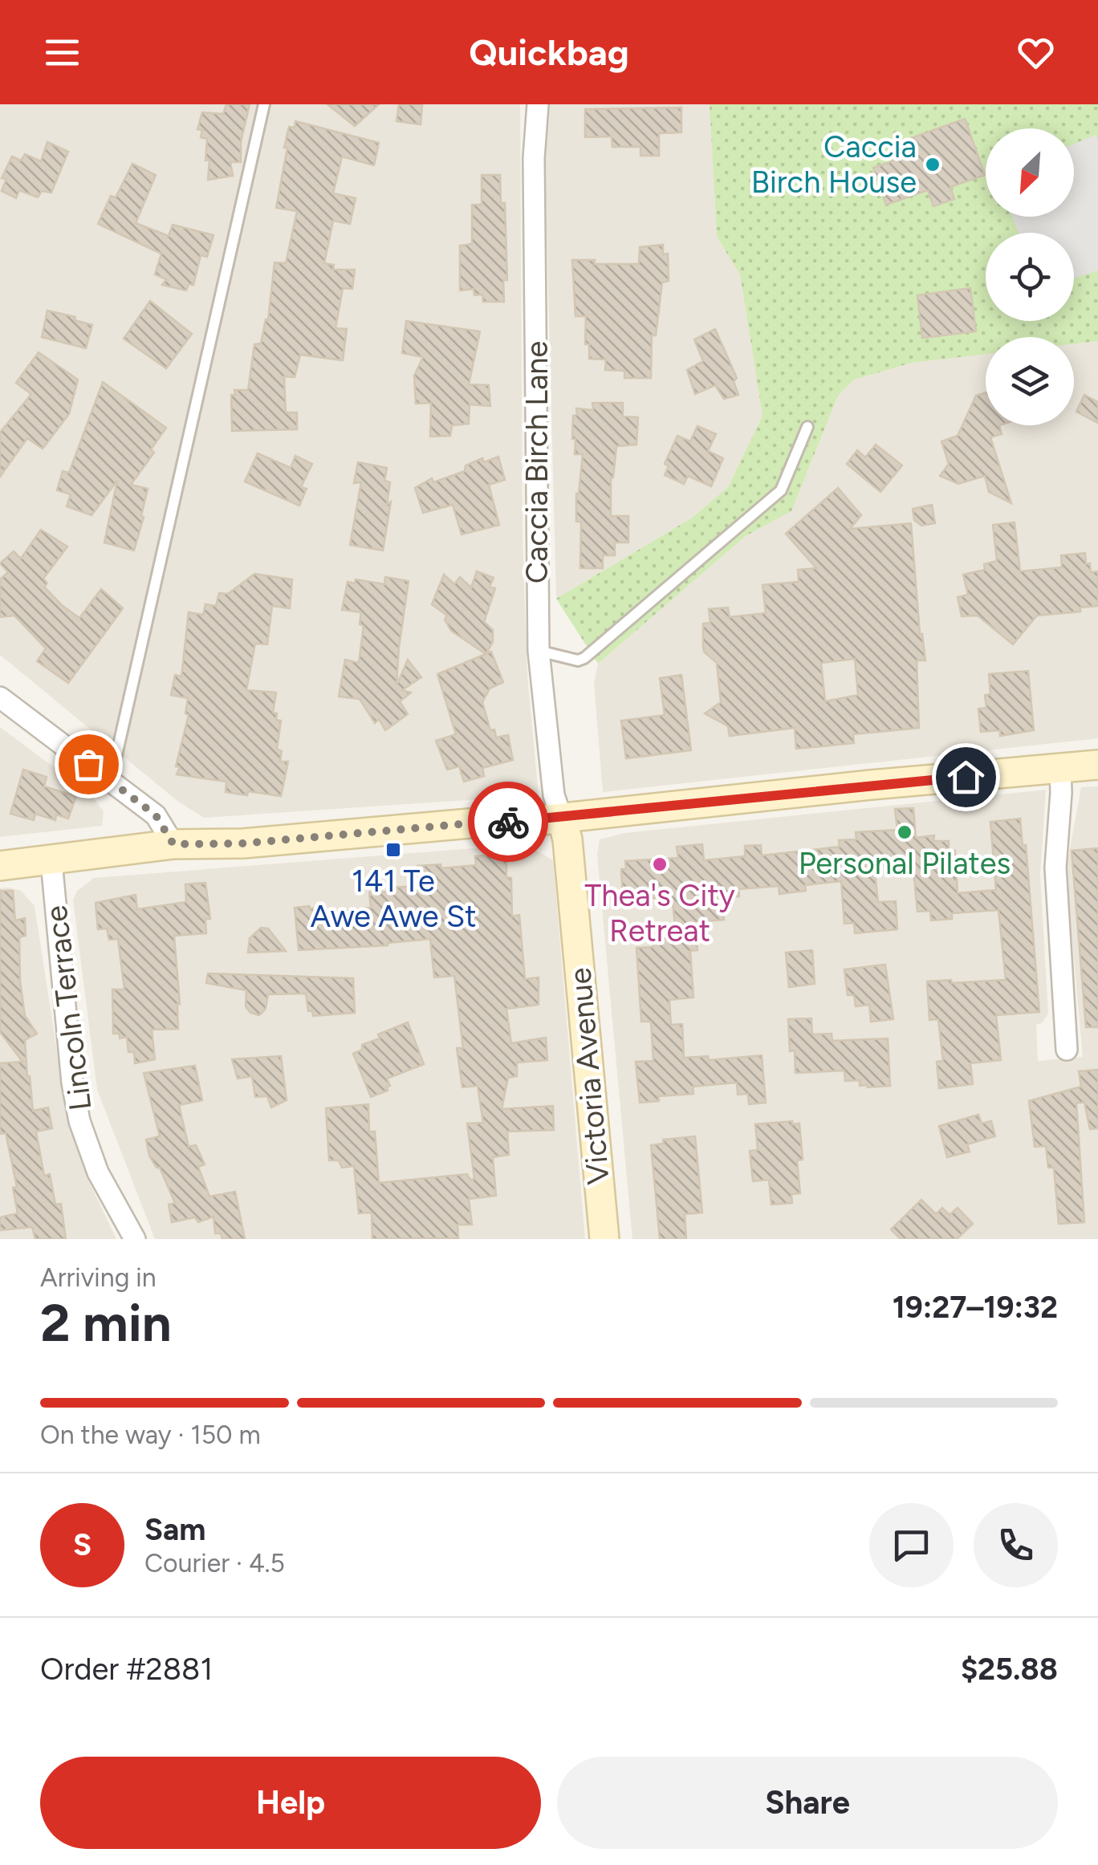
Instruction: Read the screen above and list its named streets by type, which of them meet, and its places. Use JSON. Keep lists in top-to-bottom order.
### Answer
{
  "streets": {
    "main road": ["Victoria Avenue"],
    "street": ["Caccia Birch Lane", "Lincoln Terrace"]
  },
  "crossings": [
    ["Caccia Birch Lane", "Victoria Avenue"]
  ],
  "places": {
    "other": ["Caccia Birch House", "Personal Pilates", "Thea's City Retreat"],
    "transit": ["141 Te Awe Awe St"]
  },
  "north": "bottom left",
  "page": {
    "header": "Quickbag",
    "heading": ["2 min", "Arriving in", "19:27–19:32"],
    "panel": [
      "Sam",
      "Courier · 4.5",
      "Order #2881",
      "$25.88"
    ],
    "bar": "On the way · 150 m",
    "round": "S",
    "buttons": ["Help", "Share"]
  }
}
